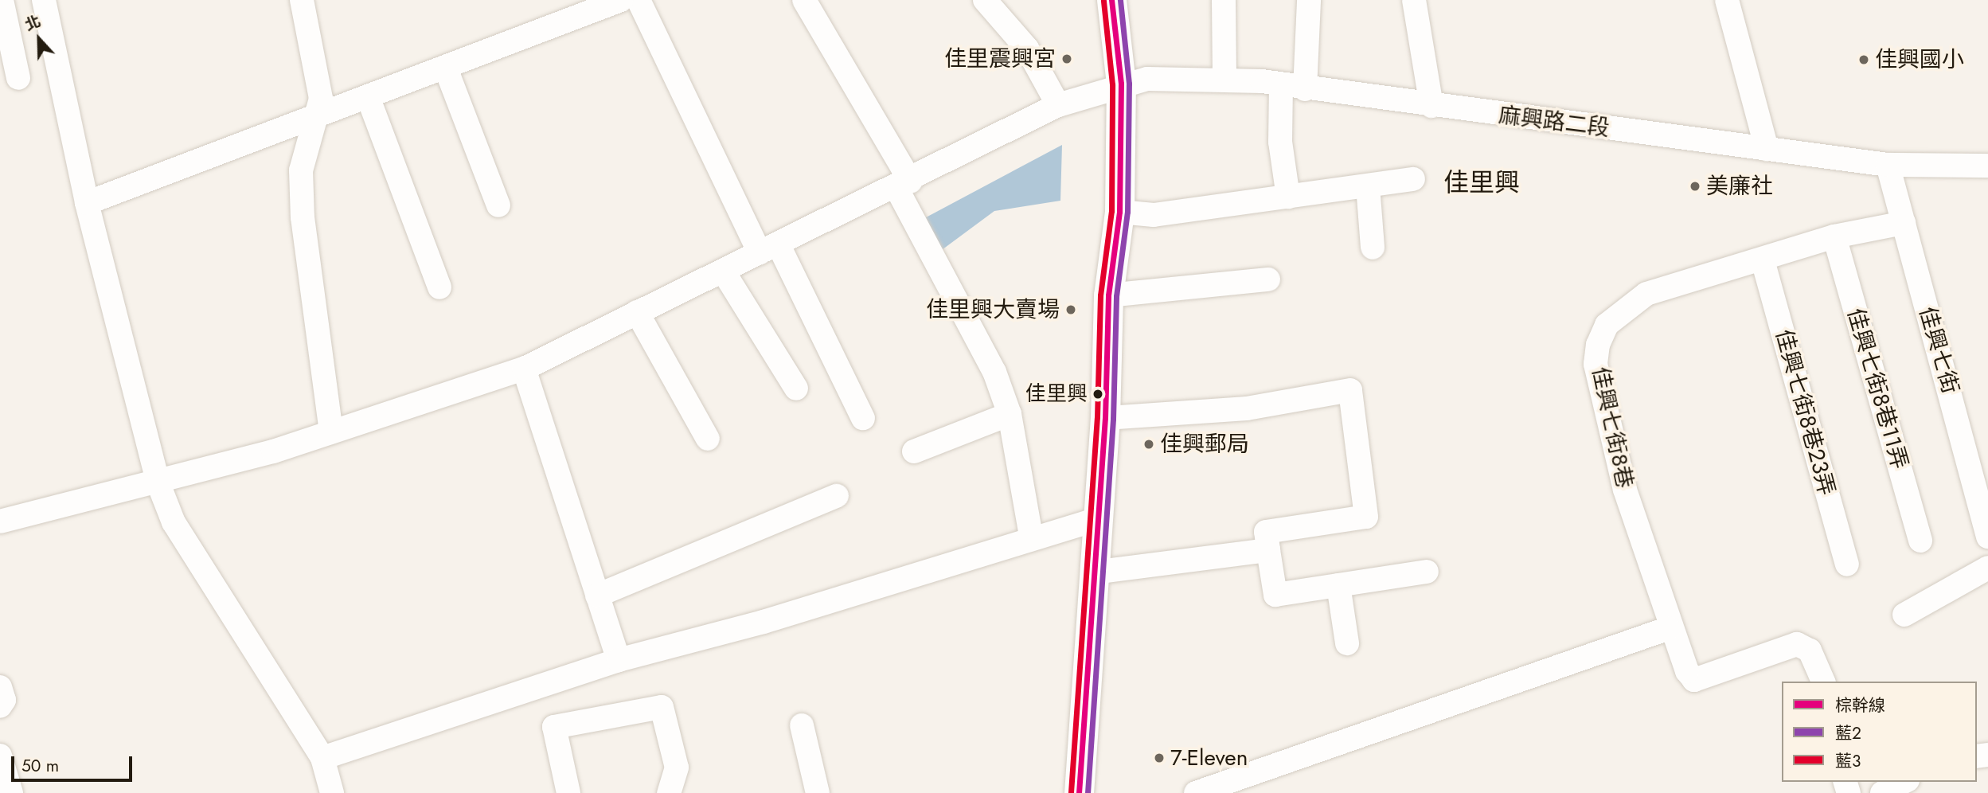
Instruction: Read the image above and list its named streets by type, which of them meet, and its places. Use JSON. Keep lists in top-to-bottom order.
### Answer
{
  "streets": {
    "street": [
      "麻興路二段",
      "佳興七街",
      "佳興七街8巷11弄",
      "佳興七街8巷23弄",
      "佳興七街8巷"
    ]
  },
  "crossings": [
    ["麻興路二段", "佳興七街"],
    ["佳興七街", "佳興七街8巷"],
    ["佳興七街8巷11弄", "佳興七街8巷"],
    ["佳興七街8巷23弄", "佳興七街8巷"]
  ],
  "districts": ["佳里興"],
  "places": [
    "佳里震興宮",
    "佳興國小",
    "美廉社",
    "佳里興大賣場",
    "佳里興",
    "佳興郵局",
    "7-Eleven"
  ],
  "lines": ["transit line 棕幹線", "transit line 藍2", "transit line 藍3"],
  "legend": ["棕幹線", "藍2", "藍3"],
  "scale_bar": "50 m",
  "north": "top"
}
